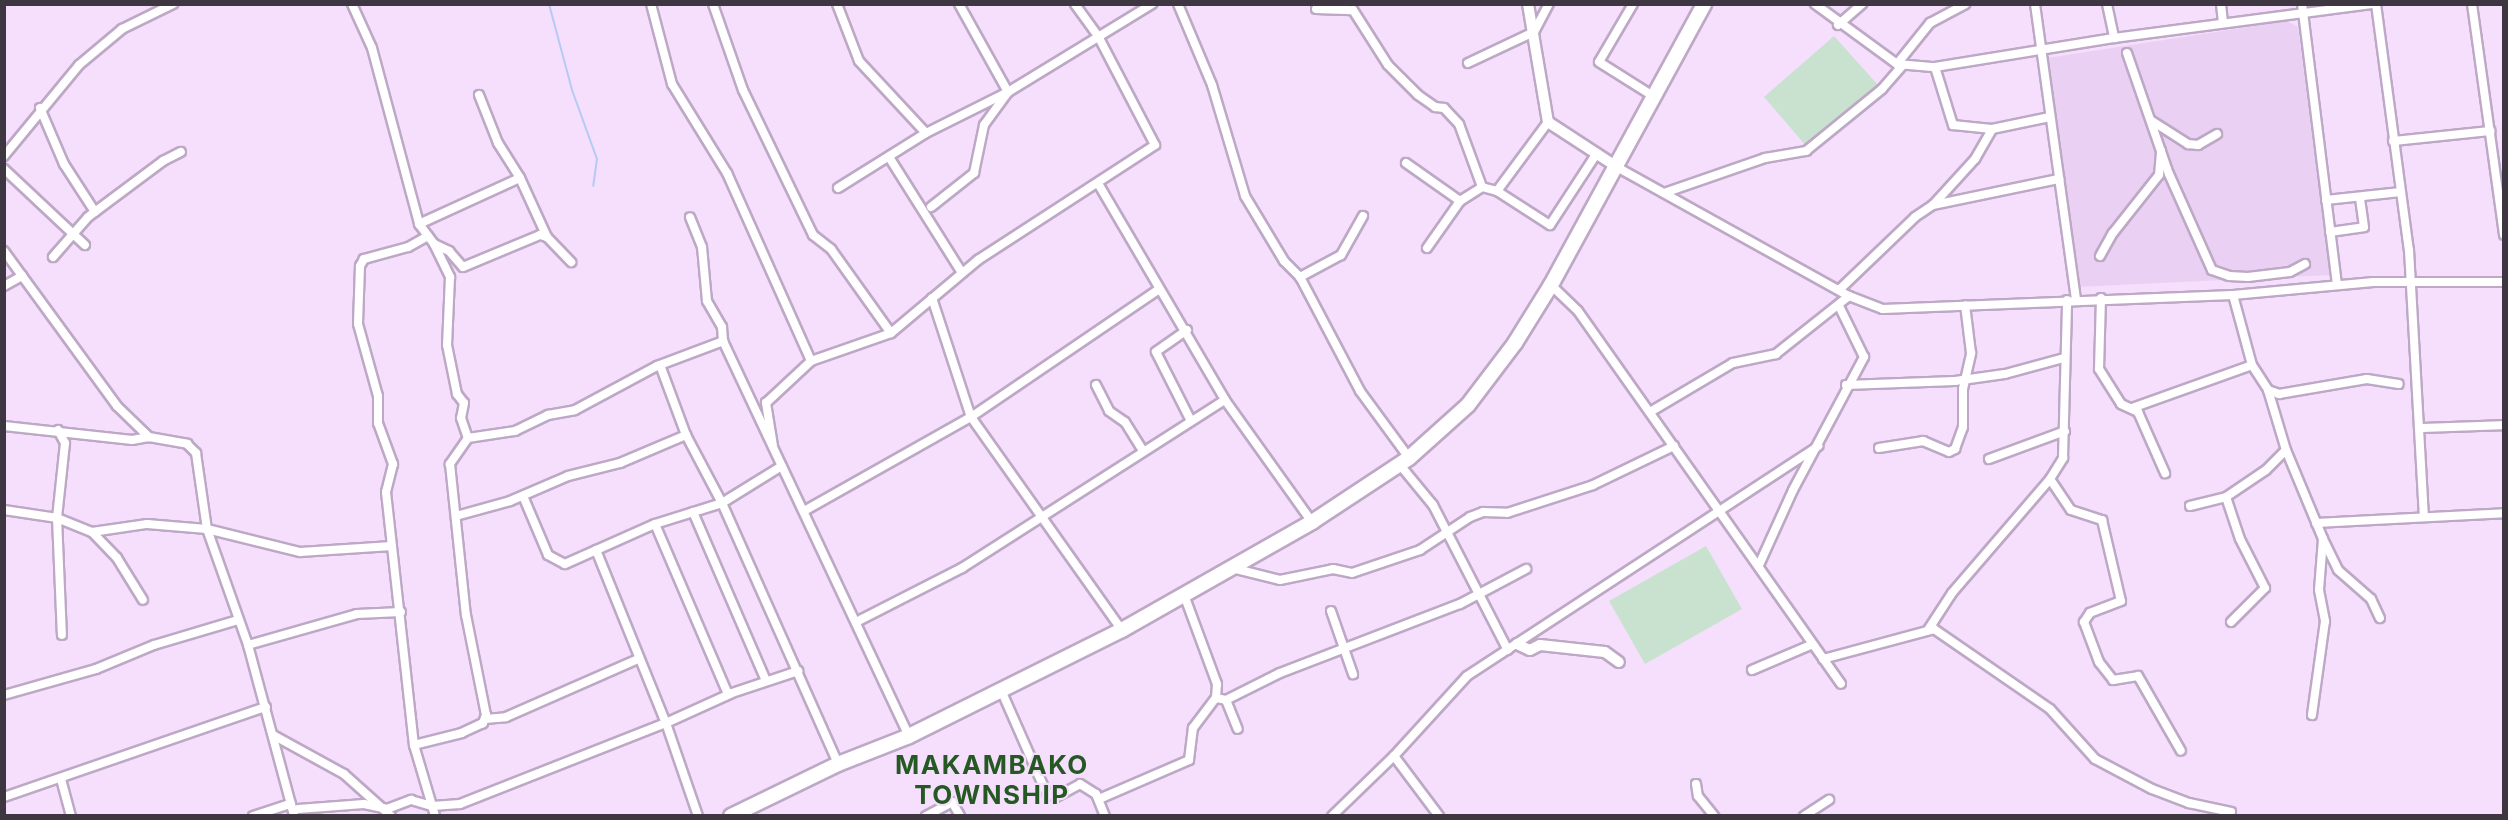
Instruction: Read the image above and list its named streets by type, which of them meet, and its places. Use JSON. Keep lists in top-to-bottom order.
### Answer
{
  "districts": ["MAKAMBAKO TOWNSHIP"]
}
